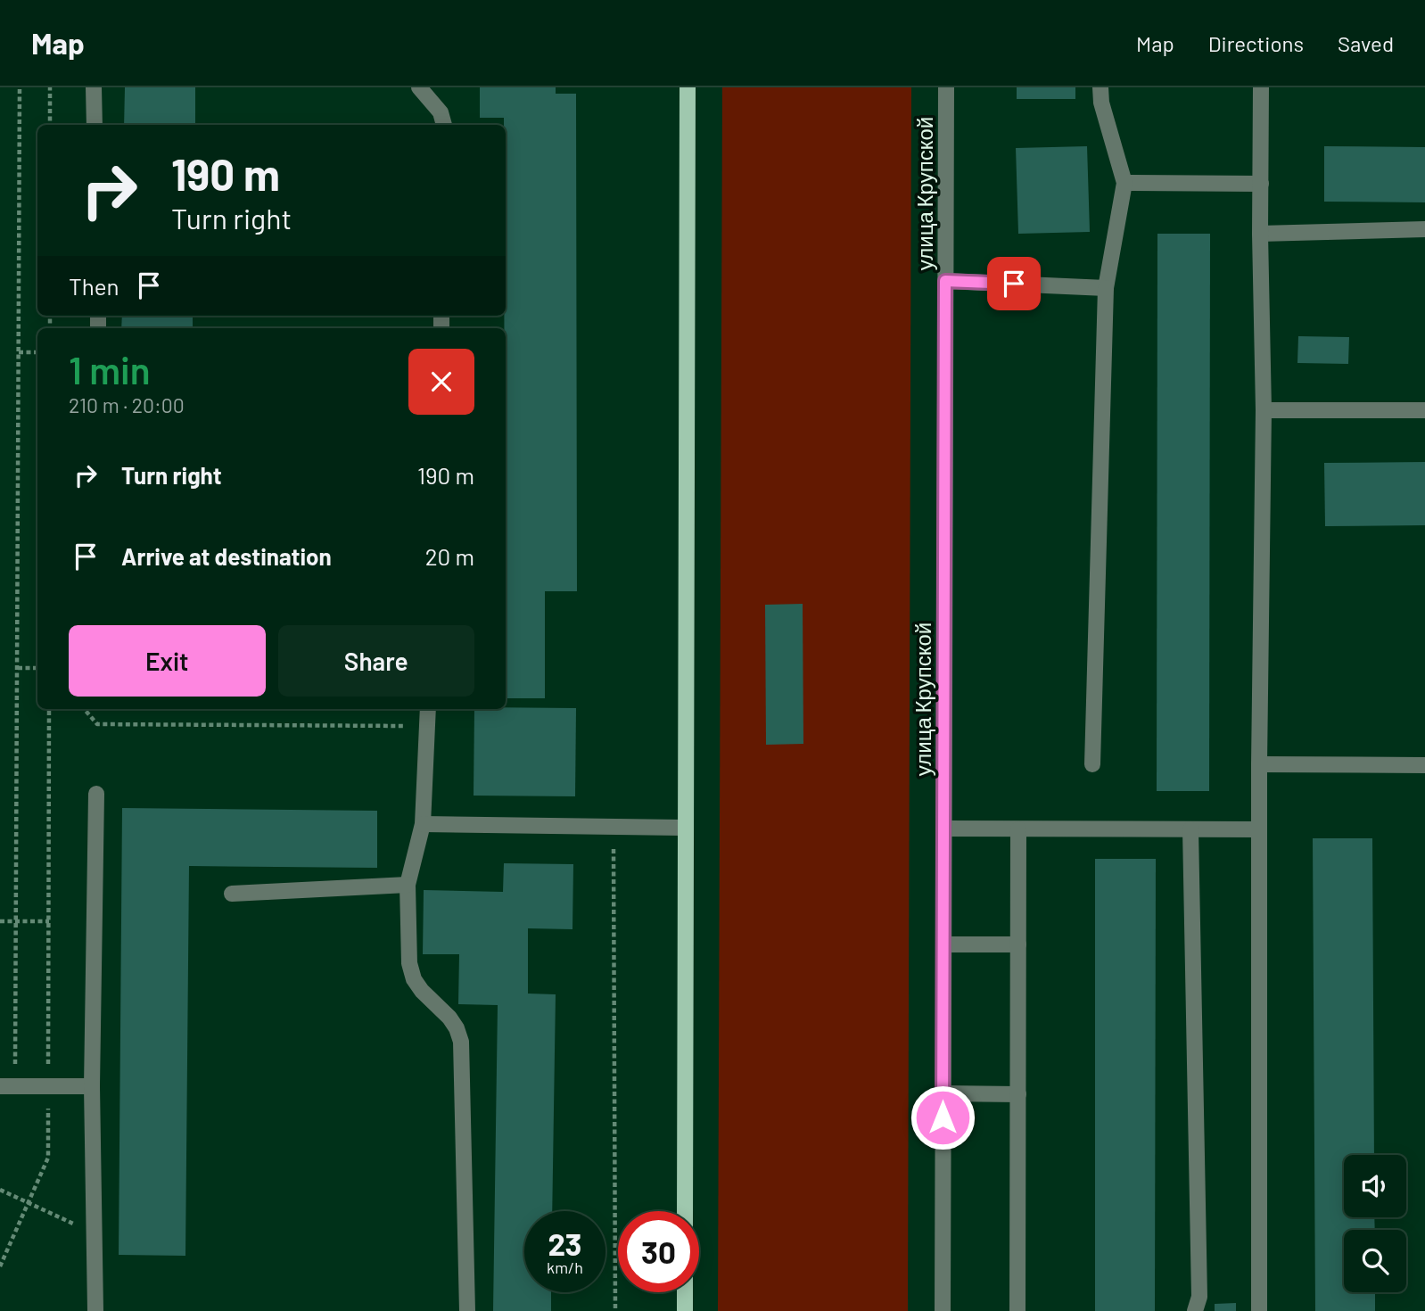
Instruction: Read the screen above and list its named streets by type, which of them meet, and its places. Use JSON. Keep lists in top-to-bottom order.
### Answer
{
  "streets": {
    "street": ["улица Крупской"]
  },
  "page": {
    "header": "Map",
    "nav": ["Map", "Directions", "Saved"],
    "turn": ["190 m", "Turn right"],
    "then": "Then",
    "heading": ["1 min", "210 m · 20:00"],
    "list": [
      {
        "name": "Turn right",
        "value": "190 m"
      },
      {
        "name": "Arrive at destination",
        "value": "20 m"
      }
    ],
    "buttons": ["Exit", "Share"],
    "speed": "23 km/h",
    "limit": "30"
  }
}
